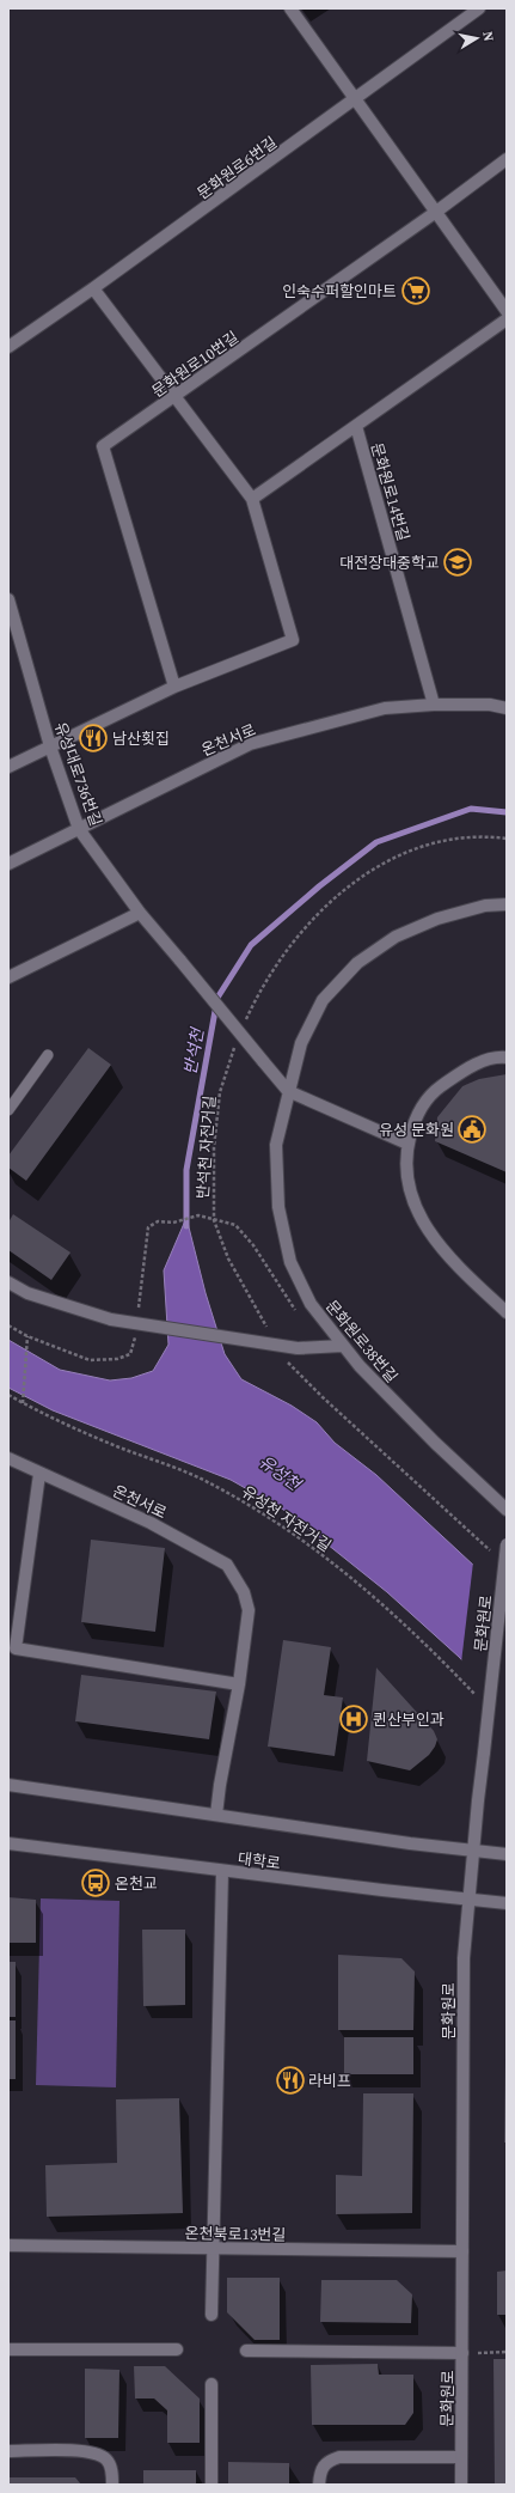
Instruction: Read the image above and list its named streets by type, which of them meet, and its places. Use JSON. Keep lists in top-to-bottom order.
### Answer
{
  "streets": {
    "street": [
      "문화원로6번길",
      "문화원로10번길",
      "문화원로14번길",
      "온천서로",
      "유성대로736번길",
      "문화원로38번길",
      "문화원로",
      "대학로",
      "온천북로13번길"
    ],
    "path": ["반석천 자전거길", "유성천 자전거길"]
  },
  "crossings": [
    ["문화원로14번길", "온천서로"],
    ["온천서로", "유성대로736번길"],
    ["유성대로736번길", "문화원로38번길"],
    ["문화원로", "대학로"],
    ["문화원로", "온천북로13번길"]
  ],
  "water": ["반석천", "유성천"],
  "places": {
    "supermarket": ["인숙수퍼할인마트"],
    "school or university": ["대전장대중학교"],
    "restaurant": ["남산횟집", "라비프"],
    "public building": ["유성 문화원"],
    "hospital": ["퀸산부인과"],
    "bus stop": ["온천교"]
  },
  "north": "right"
}
